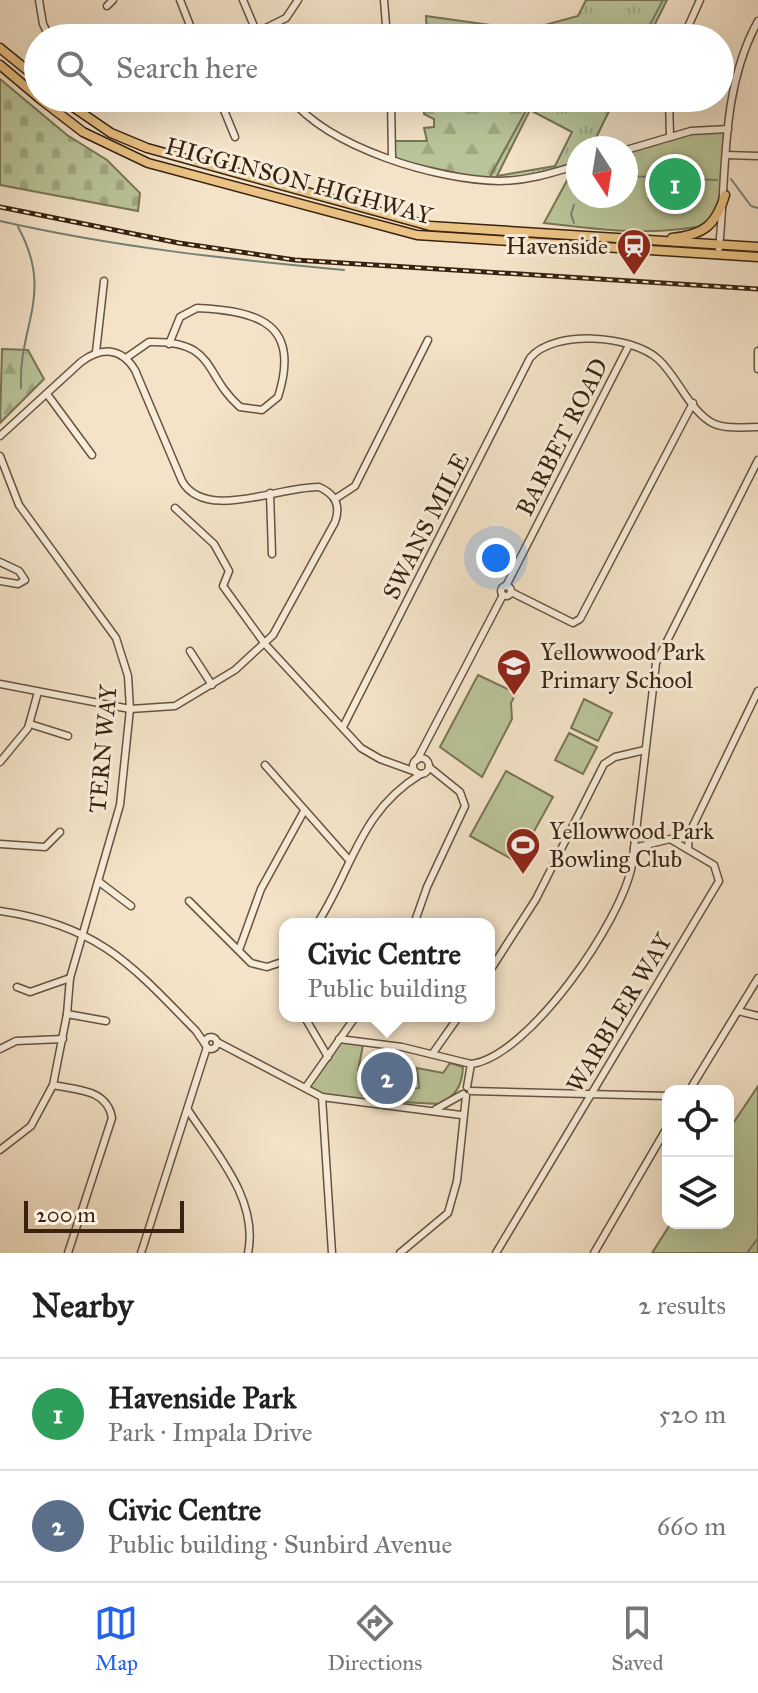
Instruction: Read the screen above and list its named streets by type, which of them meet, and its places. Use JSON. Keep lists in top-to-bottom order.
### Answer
{
  "streets": {
    "highway": ["HIGGINSON HIGHWAY"],
    "street": [
      "BARBET ROAD",
      "SWANS MILE",
      "TERN WAY",
      "WARBLER WAY"
    ]
  },
  "crossings": [
    ["BARBET ROAD", "SWANS MILE"]
  ],
  "places": {
    "station": ["Havenside"],
    "school or university": ["Yellowwood Park Primary School"],
    "sports": ["Yellowwood Park Bowling Club"]
  },
  "scale_bar": "200 m",
  "north": "bottom",
  "page": {
    "search": "Search here",
    "pins": ["1", "2"],
    "popup": ["Civic Centre", "Public building"],
    "scale": "200 m",
    "heading": ["Nearby", "2 results"],
    "list": [
      {
        "mark": "1",
        "name": "Havenside Park",
        "note": "Park · Impala Drive",
        "value": "520 m"
      },
      {
        "mark": "2",
        "name": "Civic Centre",
        "note": "Public building · Sunbird Avenue",
        "value": "660 m"
      }
    ],
    "nav": ["Map", "Directions", "Saved"]
  }
}
